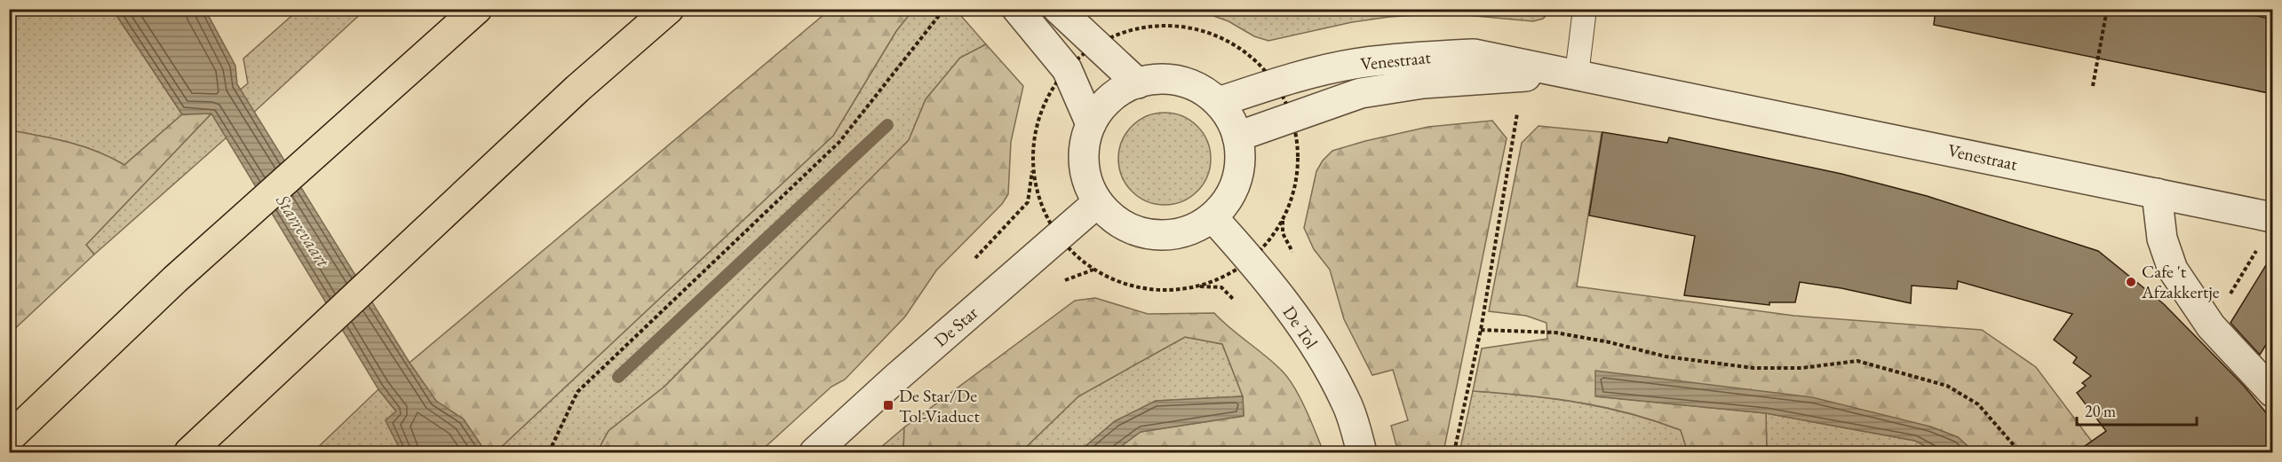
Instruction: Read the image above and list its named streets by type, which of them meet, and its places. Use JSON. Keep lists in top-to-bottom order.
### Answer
{
  "streets": {
    "street": ["Venestraat", "De Star", "De Tol"]
  },
  "crossings": [
    ["Venestraat", "De Star"],
    ["Venestraat", "De Tol"],
    ["De Star", "De Tol"]
  ],
  "water": ["Starrevaart"],
  "places": {
    "other": ["Cafe 't Afzakkertje"],
    "transit": ["De Star/De Tol-Viaduct"]
  },
  "scale_bar": "20 m"
}
